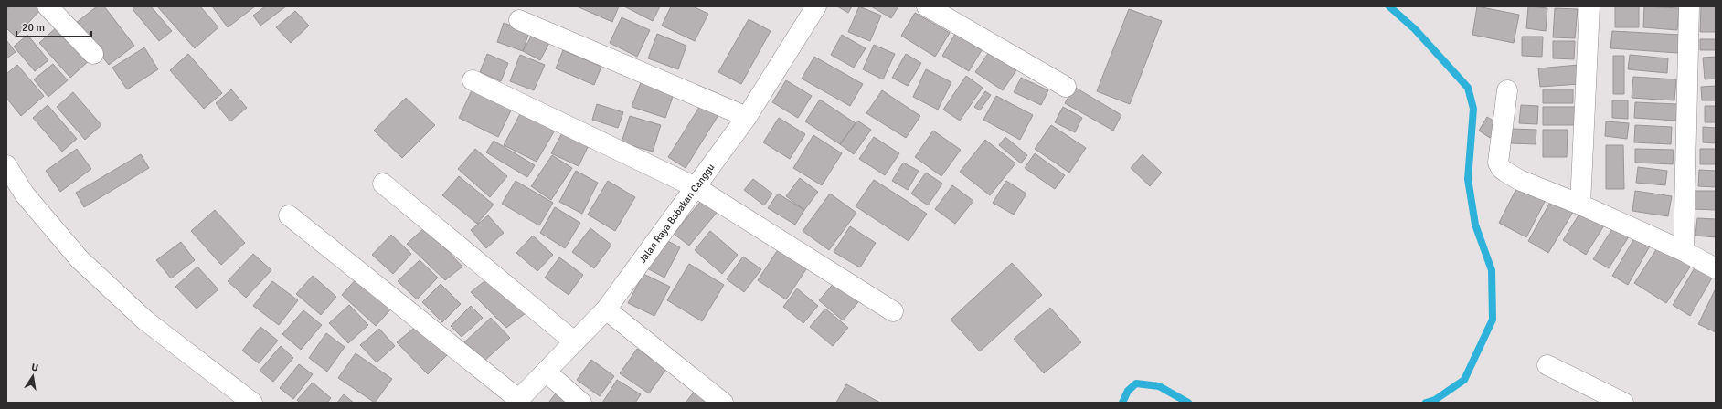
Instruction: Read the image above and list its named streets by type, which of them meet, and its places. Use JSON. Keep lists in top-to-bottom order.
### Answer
{
  "streets": {
    "street": ["Jalan Raya Babakan Canggu"]
  },
  "scale_bar": "20 m",
  "north": "top"
}
